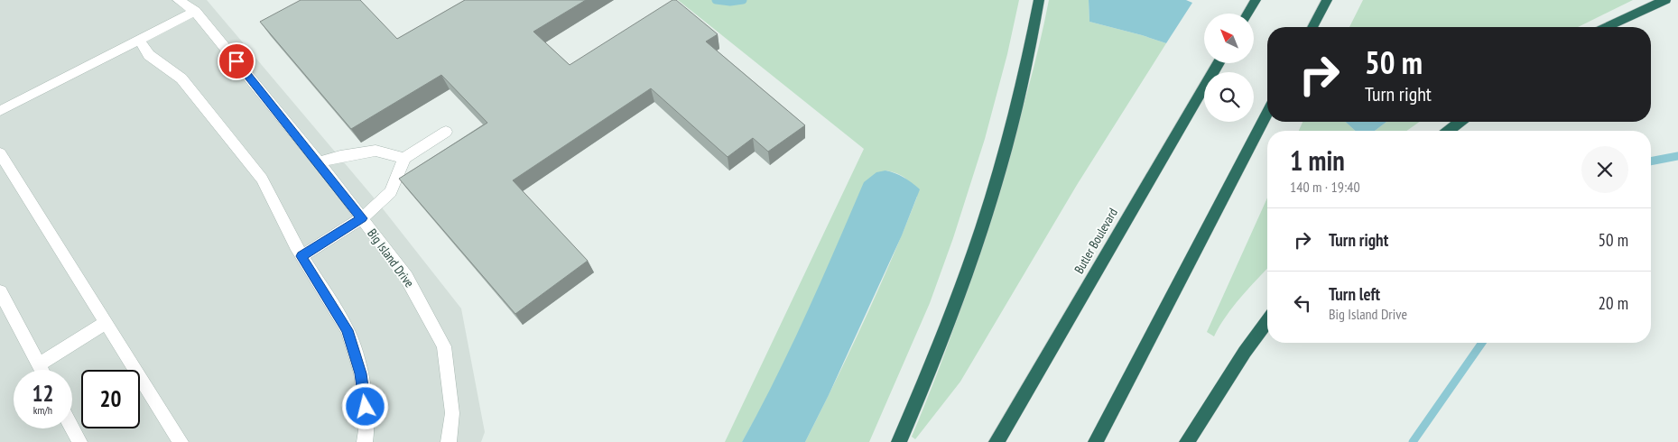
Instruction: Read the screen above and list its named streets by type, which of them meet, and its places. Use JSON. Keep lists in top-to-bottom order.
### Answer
{
  "streets": {
    "highway": ["Butler Boulevard"],
    "street": ["Big Island Drive"]
  },
  "north": "top left",
  "page": {
    "turn": ["50 m", "Turn right"],
    "heading": ["1 min", "140 m · 19:40"],
    "list": [
      {
        "name": "Turn right",
        "value": "50 m"
      },
      {
        "name": "Turn left",
        "note": "Big Island Drive",
        "value": "20 m"
      }
    ],
    "speed": "12 km/h",
    "limit": "20"
  }
}
